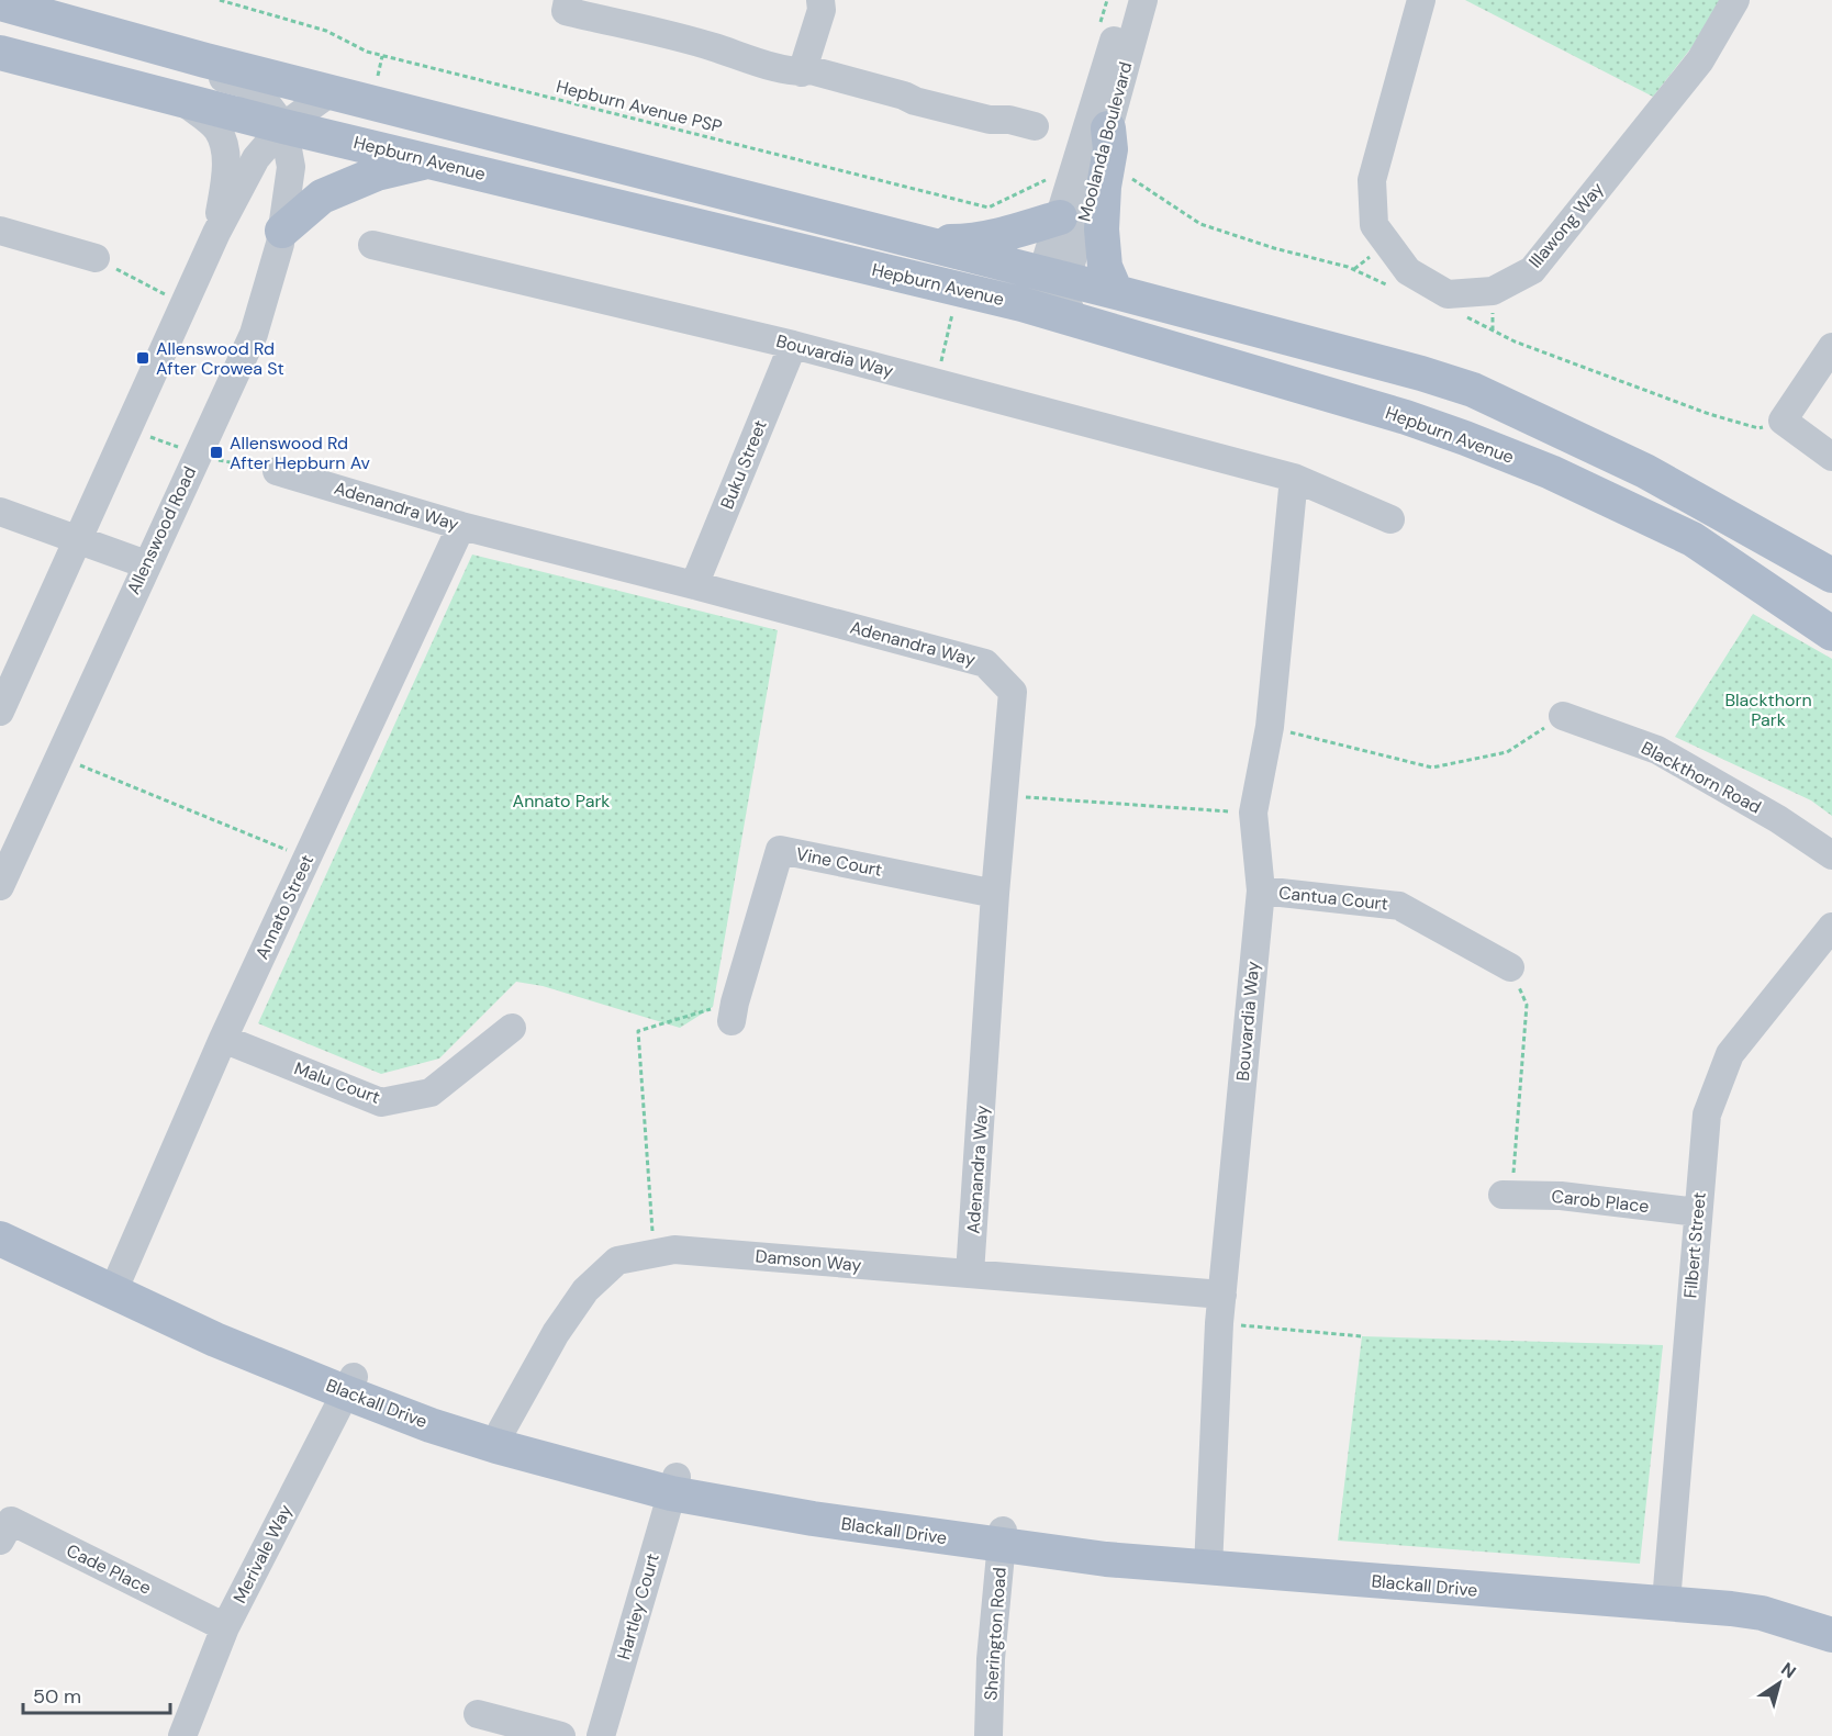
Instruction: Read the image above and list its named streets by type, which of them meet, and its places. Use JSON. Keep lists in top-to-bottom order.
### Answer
{
  "streets": {
    "main road": ["Hepburn Avenue", "Blackall Drive"],
    "street": [
      "Moolanda Boulevard",
      "Illawong Way",
      "Bouvardia Way",
      "Buku Street",
      "Adenandra Way",
      "Allenswood Road",
      "Blackthorn Road",
      "Vine Court",
      "Cantua Court",
      "Annato Street",
      "Malu Court",
      "Carob Place",
      "Filbert Street",
      "Damson Way",
      "Merivale Way",
      "Cade Place",
      "Hartley Court",
      "Sherington Road"
    ],
    "path": ["Hepburn Avenue PSP"]
  },
  "crossings": [
    ["Moolanda Boulevard", "Hepburn Avenue"],
    ["Hepburn Avenue", "Allenswood Road"],
    ["Bouvardia Way", "Buku Street"],
    ["Bouvardia Way", "Cantua Court"],
    ["Bouvardia Way", "Damson Way"],
    ["Bouvardia Way", "Blackall Drive"],
    ["Buku Street", "Adenandra Way"],
    ["Adenandra Way", "Vine Court"],
    ["Adenandra Way", "Annato Street"],
    ["Adenandra Way", "Damson Way"],
    ["Annato Street", "Malu Court"],
    ["Annato Street", "Blackall Drive"],
    ["Carob Place", "Filbert Street"],
    ["Filbert Street", "Blackall Drive"],
    ["Damson Way", "Blackall Drive"],
    ["Blackall Drive", "Merivale Way"],
    ["Blackall Drive", "Hartley Court"],
    ["Blackall Drive", "Sherington Road"],
    ["Merivale Way", "Cade Place"]
  ],
  "parks": ["Blackthorn Park", "Annato Park"],
  "places": {
    "transit": ["Allenswood Rd After Crowea St", "Allenswood Rd After Hepburn Av"]
  },
  "scale_bar": "50 m",
  "north": "top right"
}
